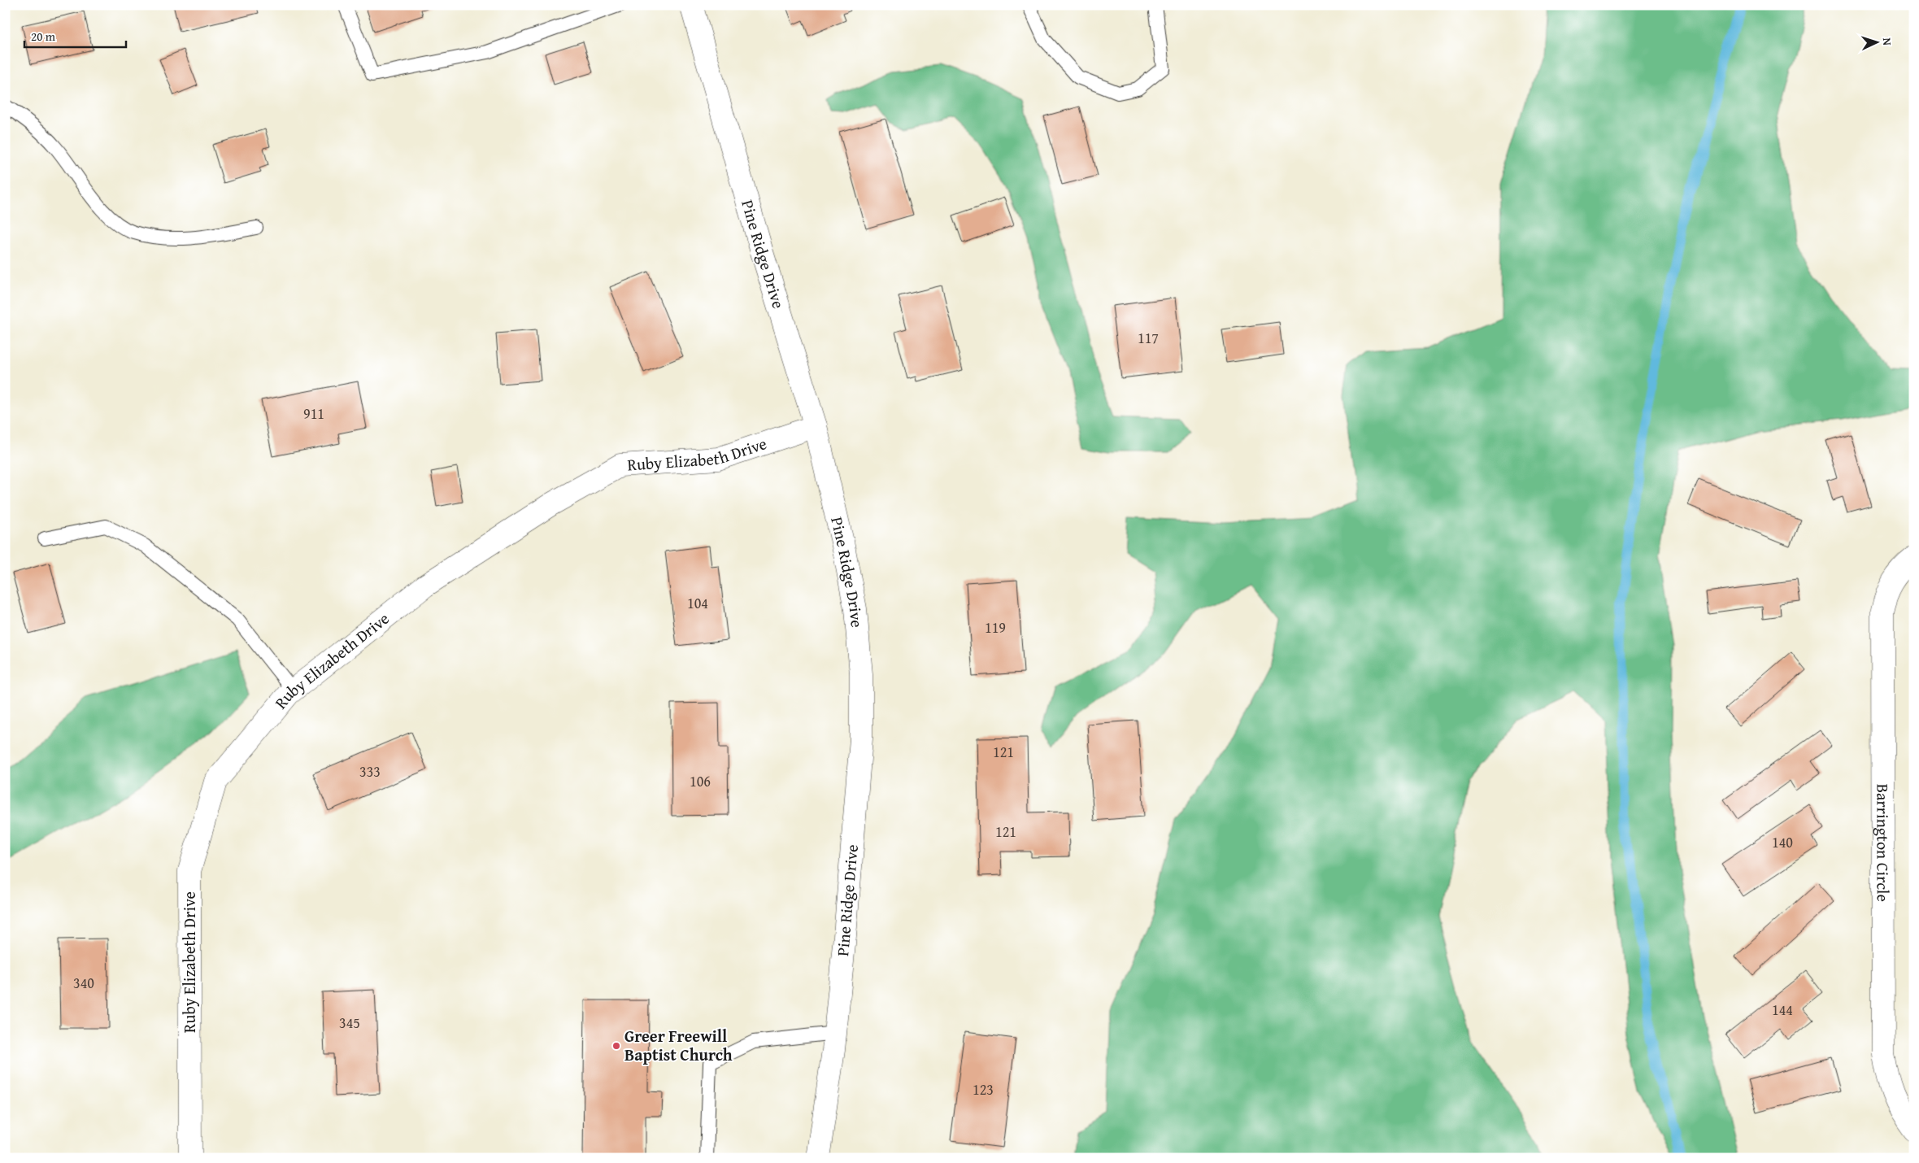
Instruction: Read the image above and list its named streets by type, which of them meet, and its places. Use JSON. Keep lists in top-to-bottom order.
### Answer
{
  "streets": {
    "street": ["Pine Ridge Drive", "Ruby Elizabeth Drive", "Barrington Circle"]
  },
  "crossings": [
    ["Pine Ridge Drive", "Ruby Elizabeth Drive"]
  ],
  "places": ["Greer Freewill Baptist Church"],
  "house_numbers": [
    "117",
    "911",
    "104",
    "119",
    "121",
    "333",
    "106",
    "121",
    "140",
    "340",
    "144",
    "345",
    "123"
  ],
  "scale_bar": "20 m",
  "north": "right"
}
